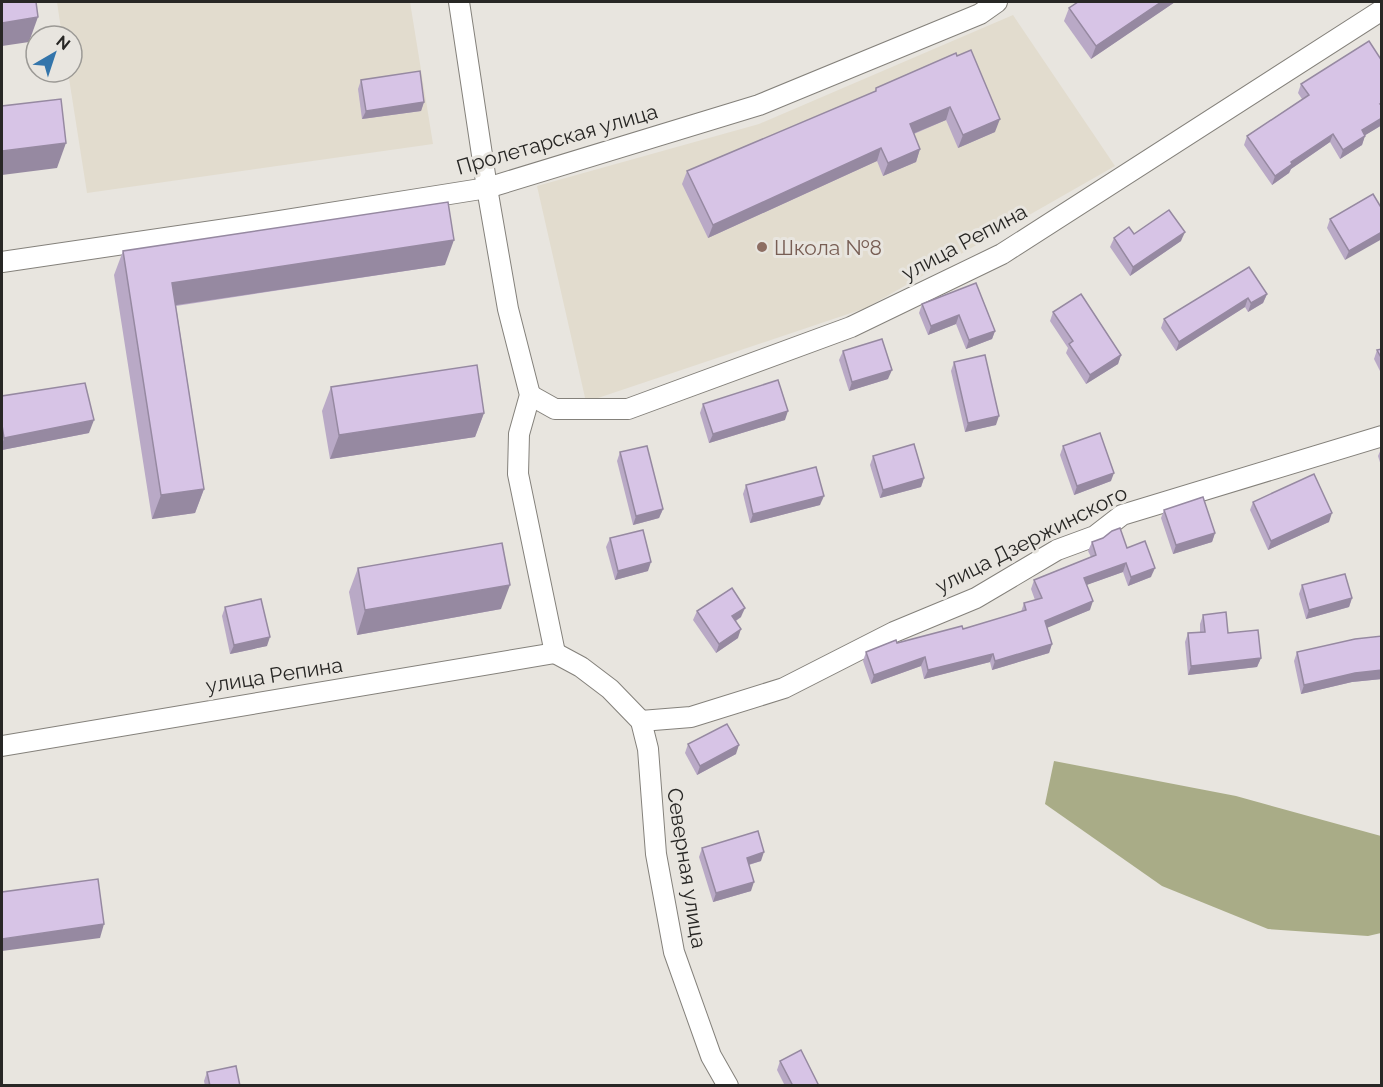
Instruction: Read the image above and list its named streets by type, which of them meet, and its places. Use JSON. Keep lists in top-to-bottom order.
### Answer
{
  "streets": {
    "street": [
      "Пролетарская улица",
      "улица Репина",
      "улица Дзержинского",
      "Северная улица"
    ]
  },
  "crossings": [
    ["улица Дзержинского", "Северная улица"]
  ],
  "places": ["Школа №8"],
  "north": "top right"
}
